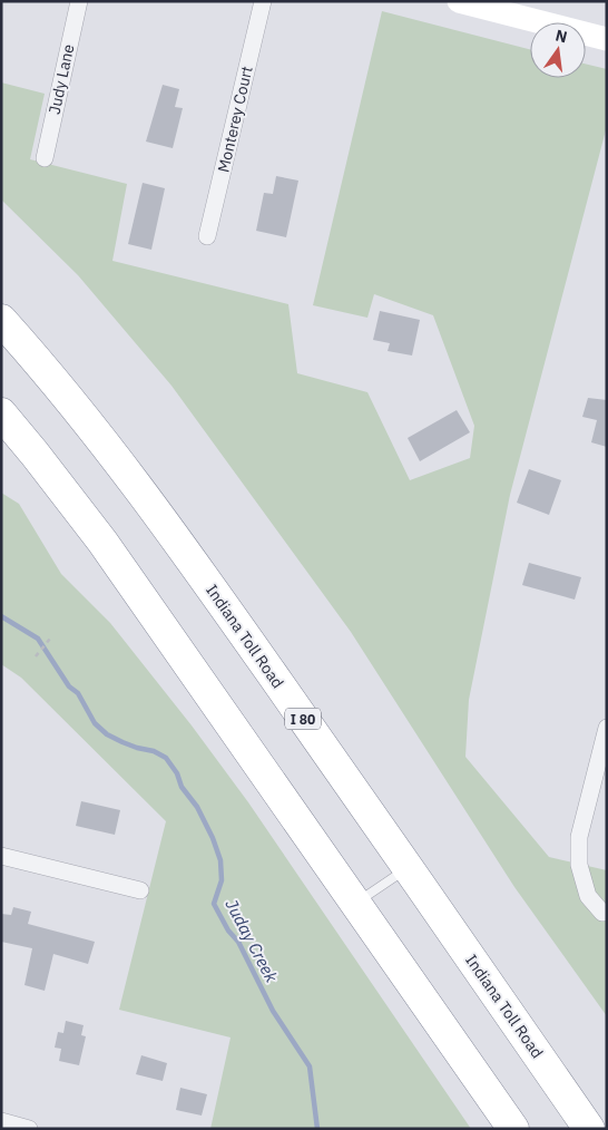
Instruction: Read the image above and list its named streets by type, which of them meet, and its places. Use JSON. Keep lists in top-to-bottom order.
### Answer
{
  "streets": {
    "highway": ["Indiana Toll Road", "I 80"],
    "street": ["Judy Lane", "Monterey Court"]
  },
  "water": ["Juday Creek"],
  "north": "top"
}
